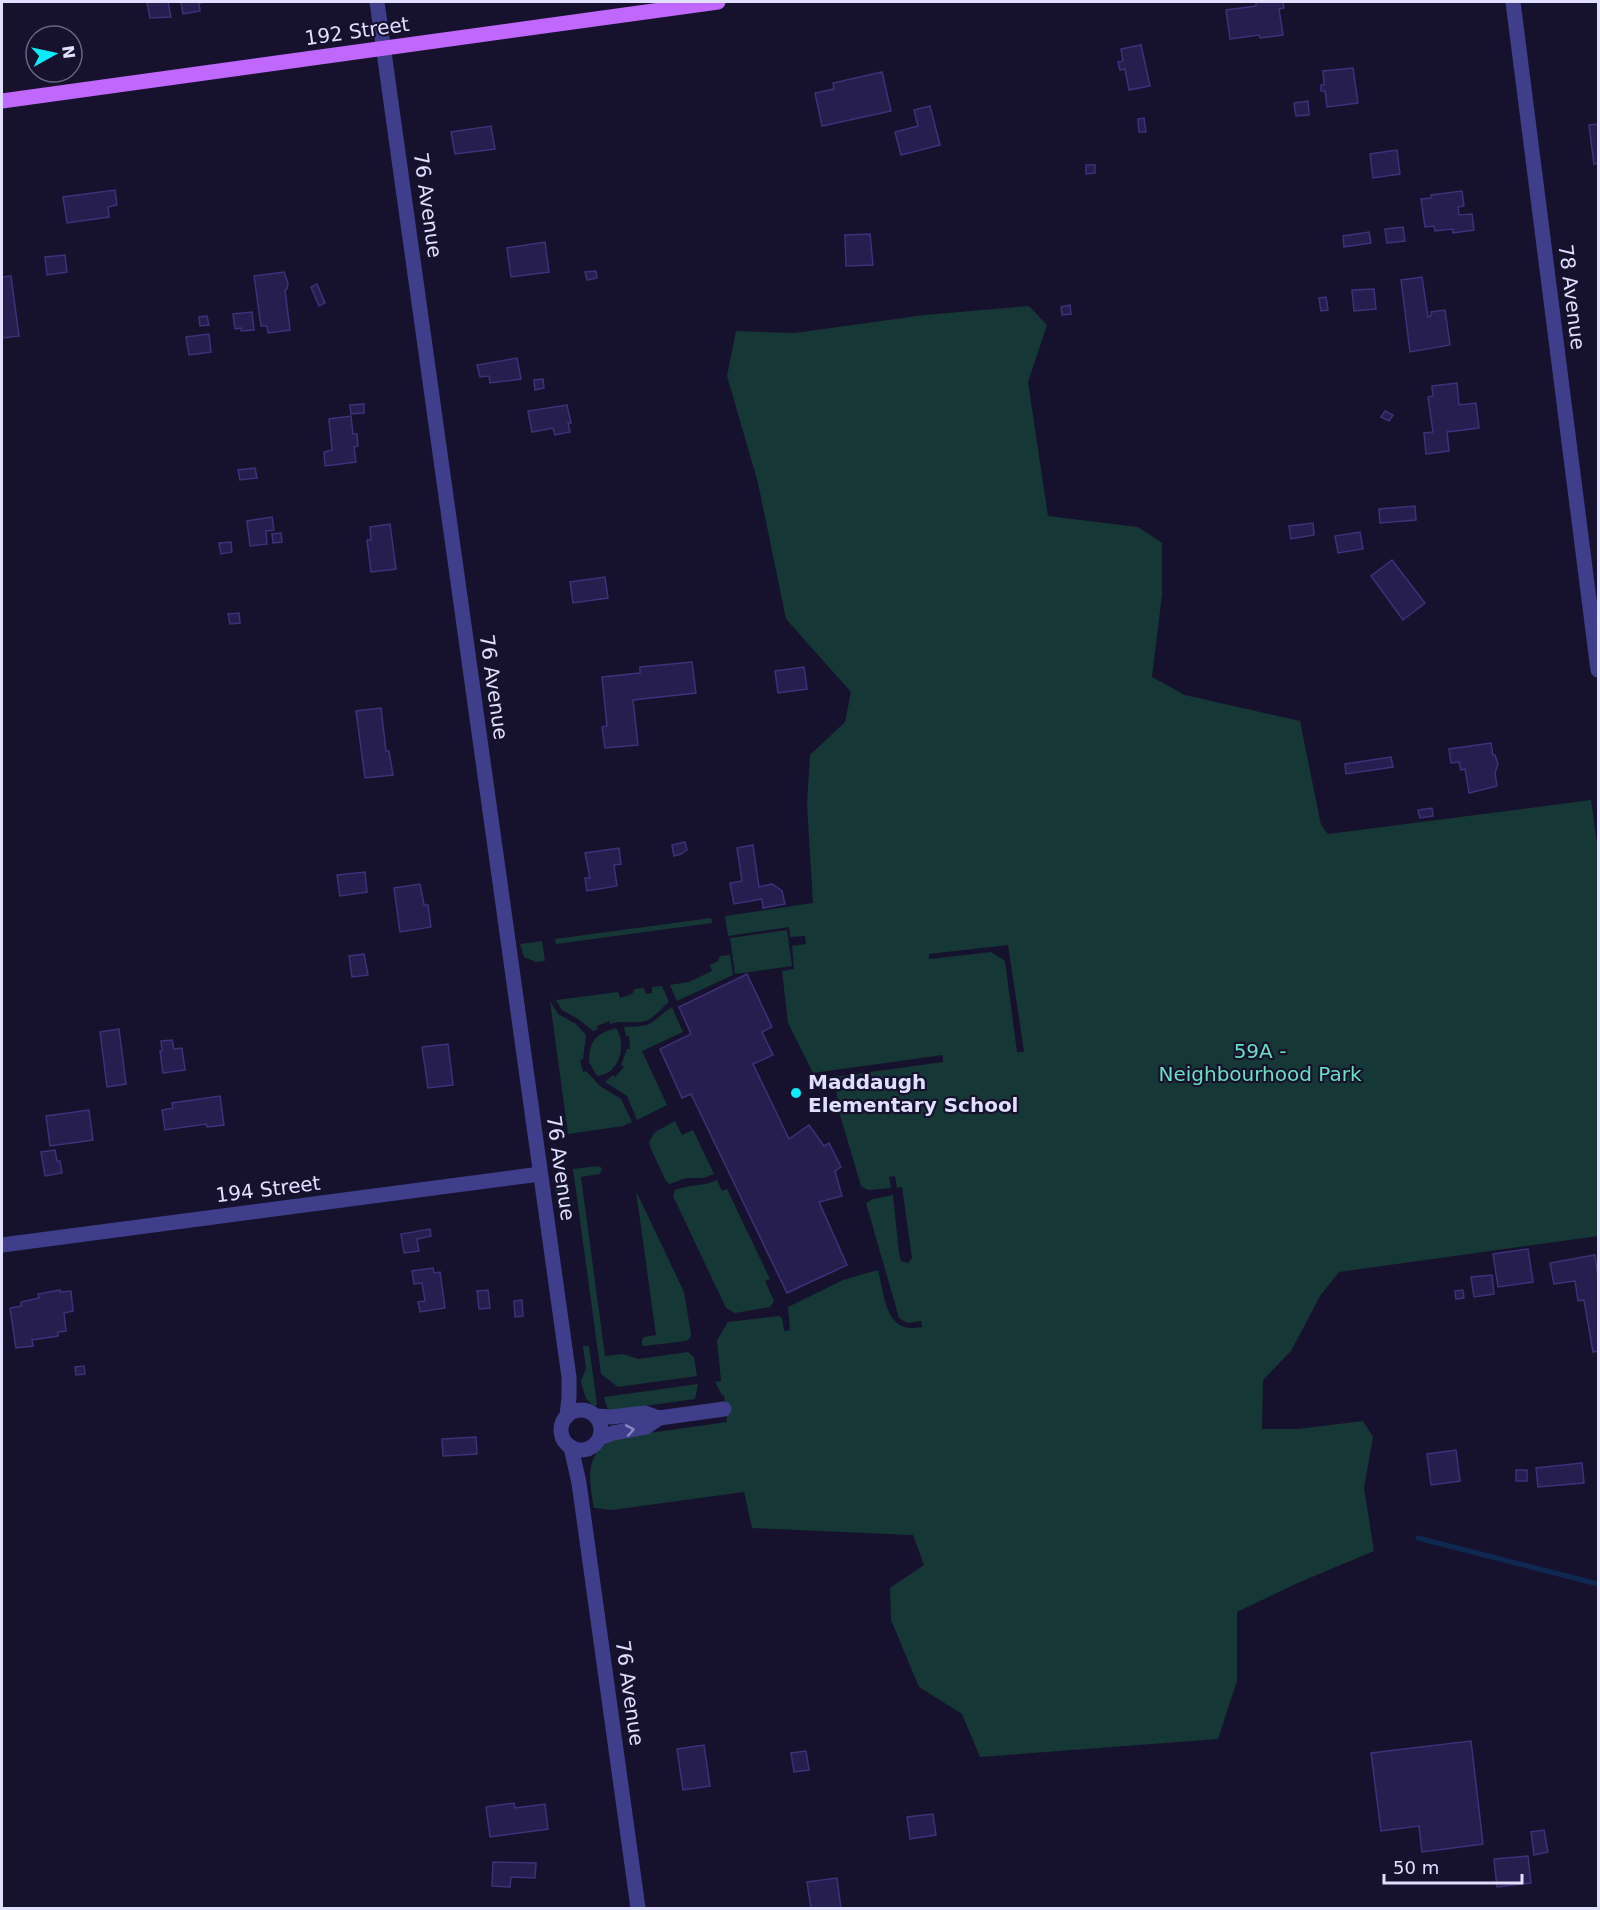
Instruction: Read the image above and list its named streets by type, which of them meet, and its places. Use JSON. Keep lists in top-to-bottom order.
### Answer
{
  "streets": {
    "main road": ["192 Street"],
    "street": ["76 Avenue", "78 Avenue", "194 Street"]
  },
  "crossings": [
    ["192 Street", "76 Avenue"],
    ["76 Avenue", "194 Street"]
  ],
  "parks": ["59A - Neighbourhood Park"],
  "places": ["Maddaugh Elementary School"],
  "scale_bar": "50 m",
  "north": "right"
}
